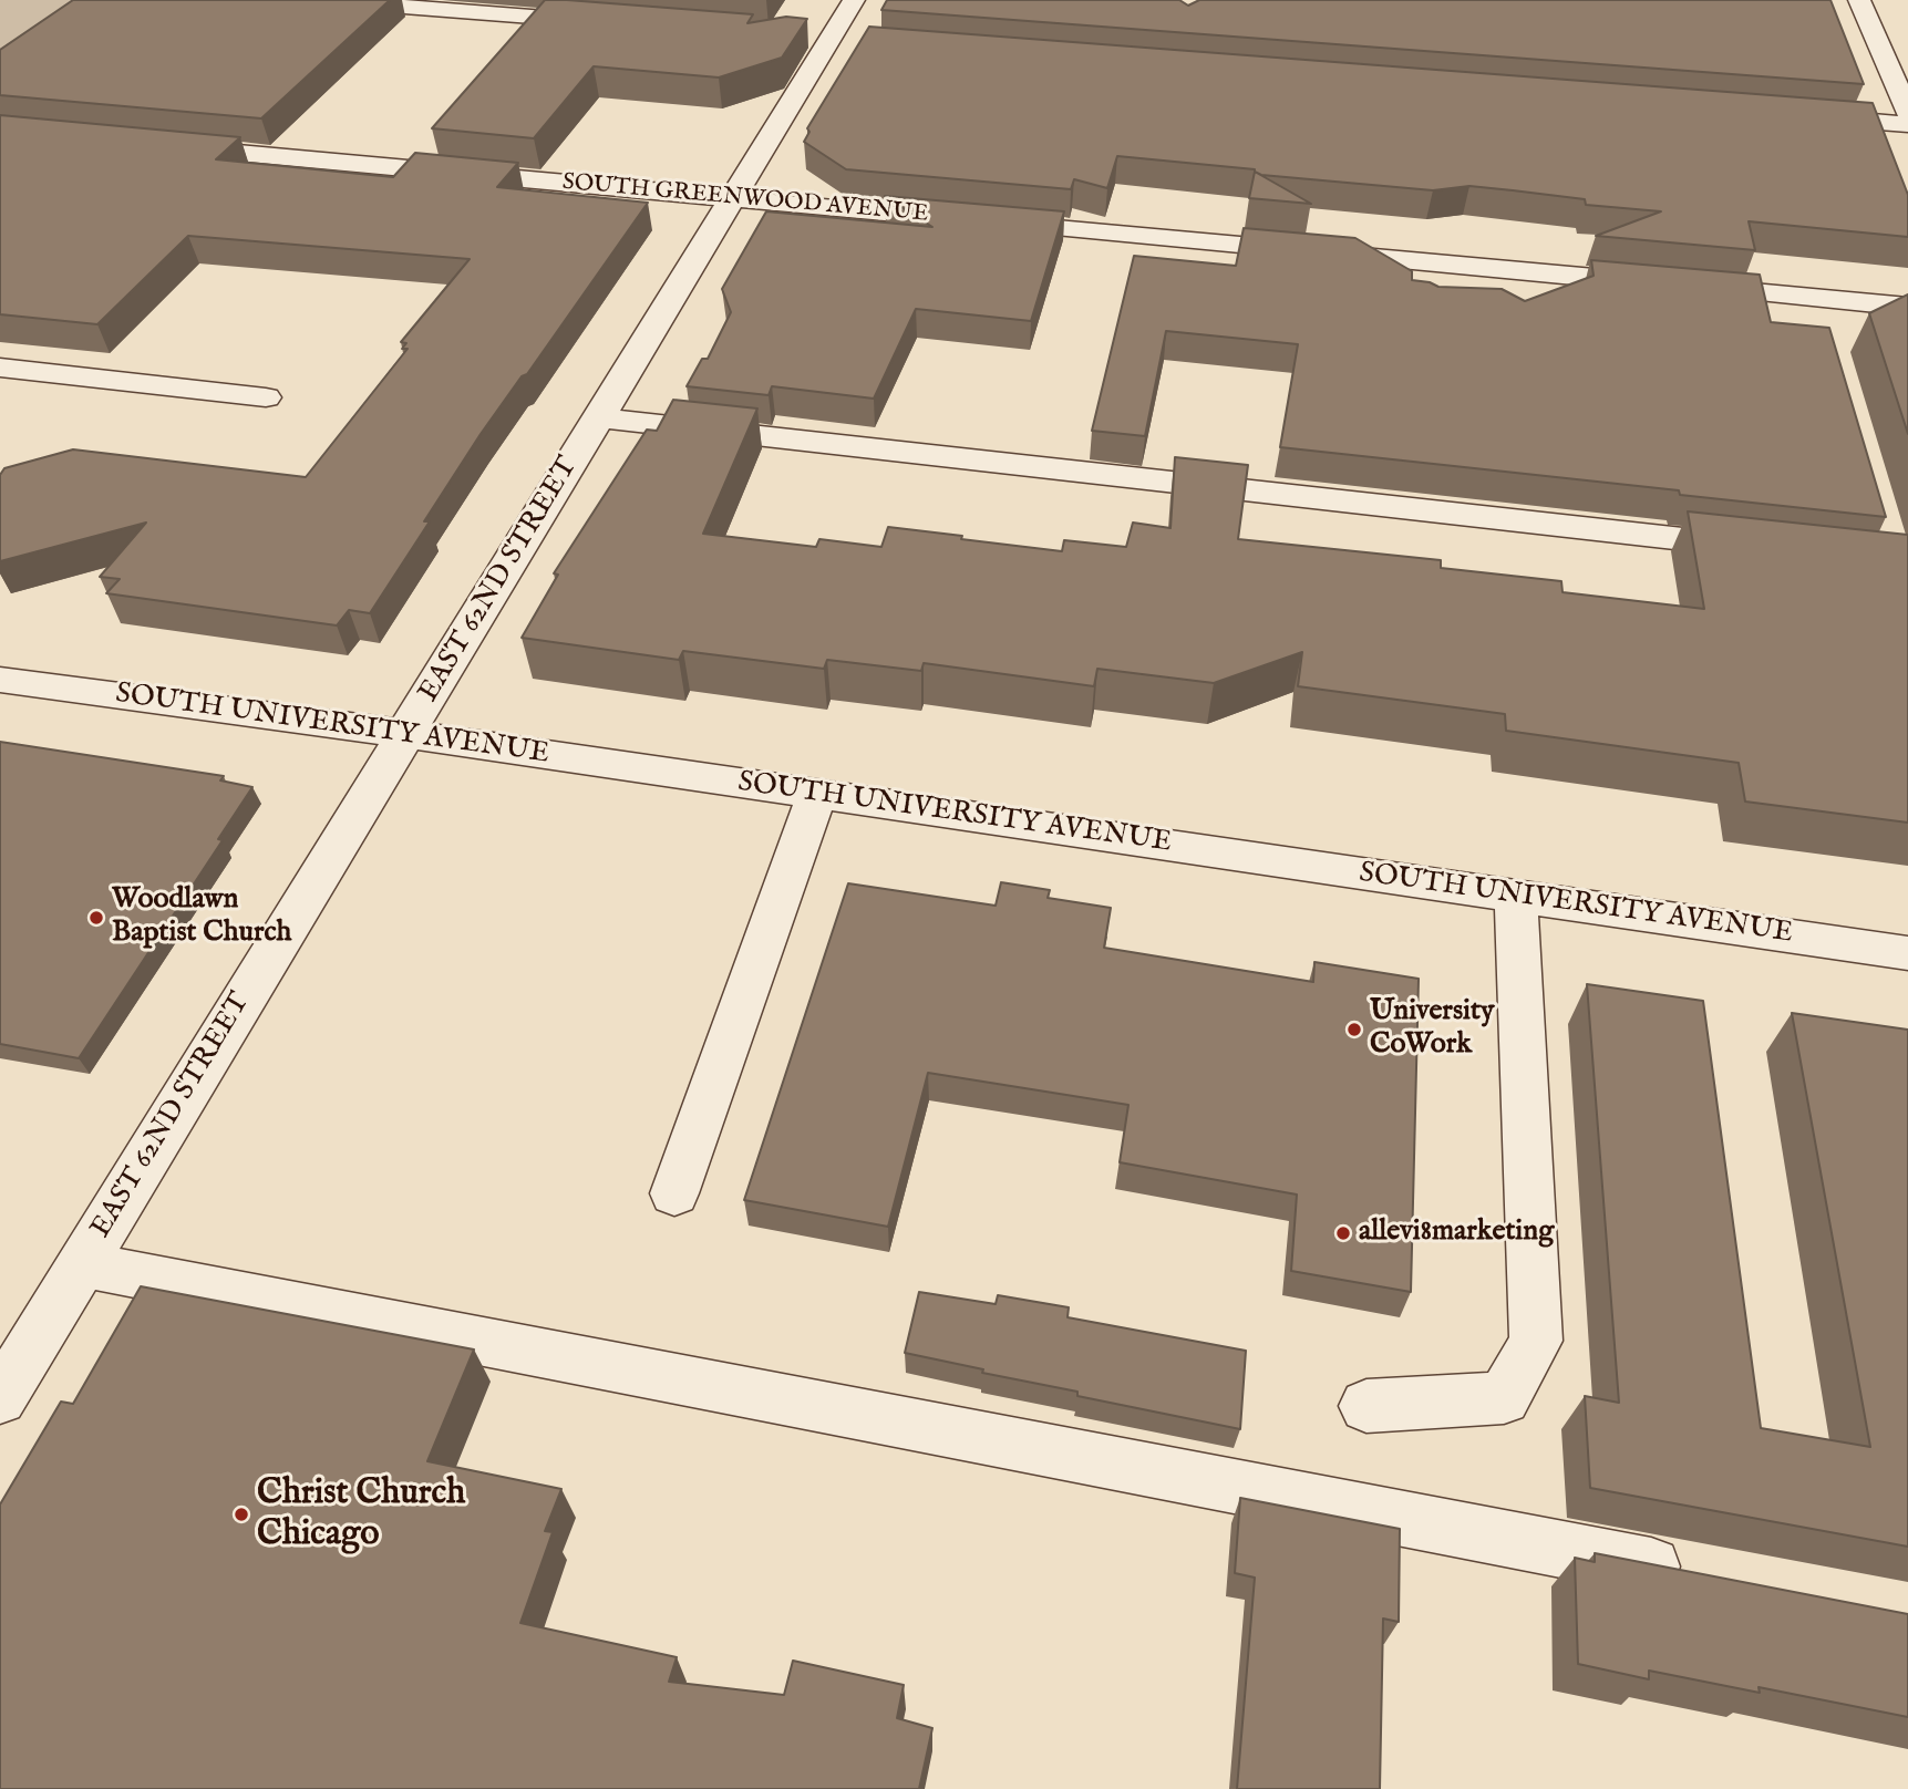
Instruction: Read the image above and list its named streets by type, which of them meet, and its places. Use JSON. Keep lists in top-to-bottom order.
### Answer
{
  "streets": {
    "street": ["SOUTH GREENWOOD AVENUE", "EAST 62ND STREET", "SOUTH UNIVERSITY AVENUE"]
  },
  "crossings": [
    ["SOUTH GREENWOOD AVENUE", "EAST 62ND STREET"],
    ["EAST 62ND STREET", "SOUTH UNIVERSITY AVENUE"]
  ],
  "places": [
    "Woodlawn Baptist Church",
    "University CoWork",
    "allevi8marketing",
    "Christ Church Chicago"
  ]
}
